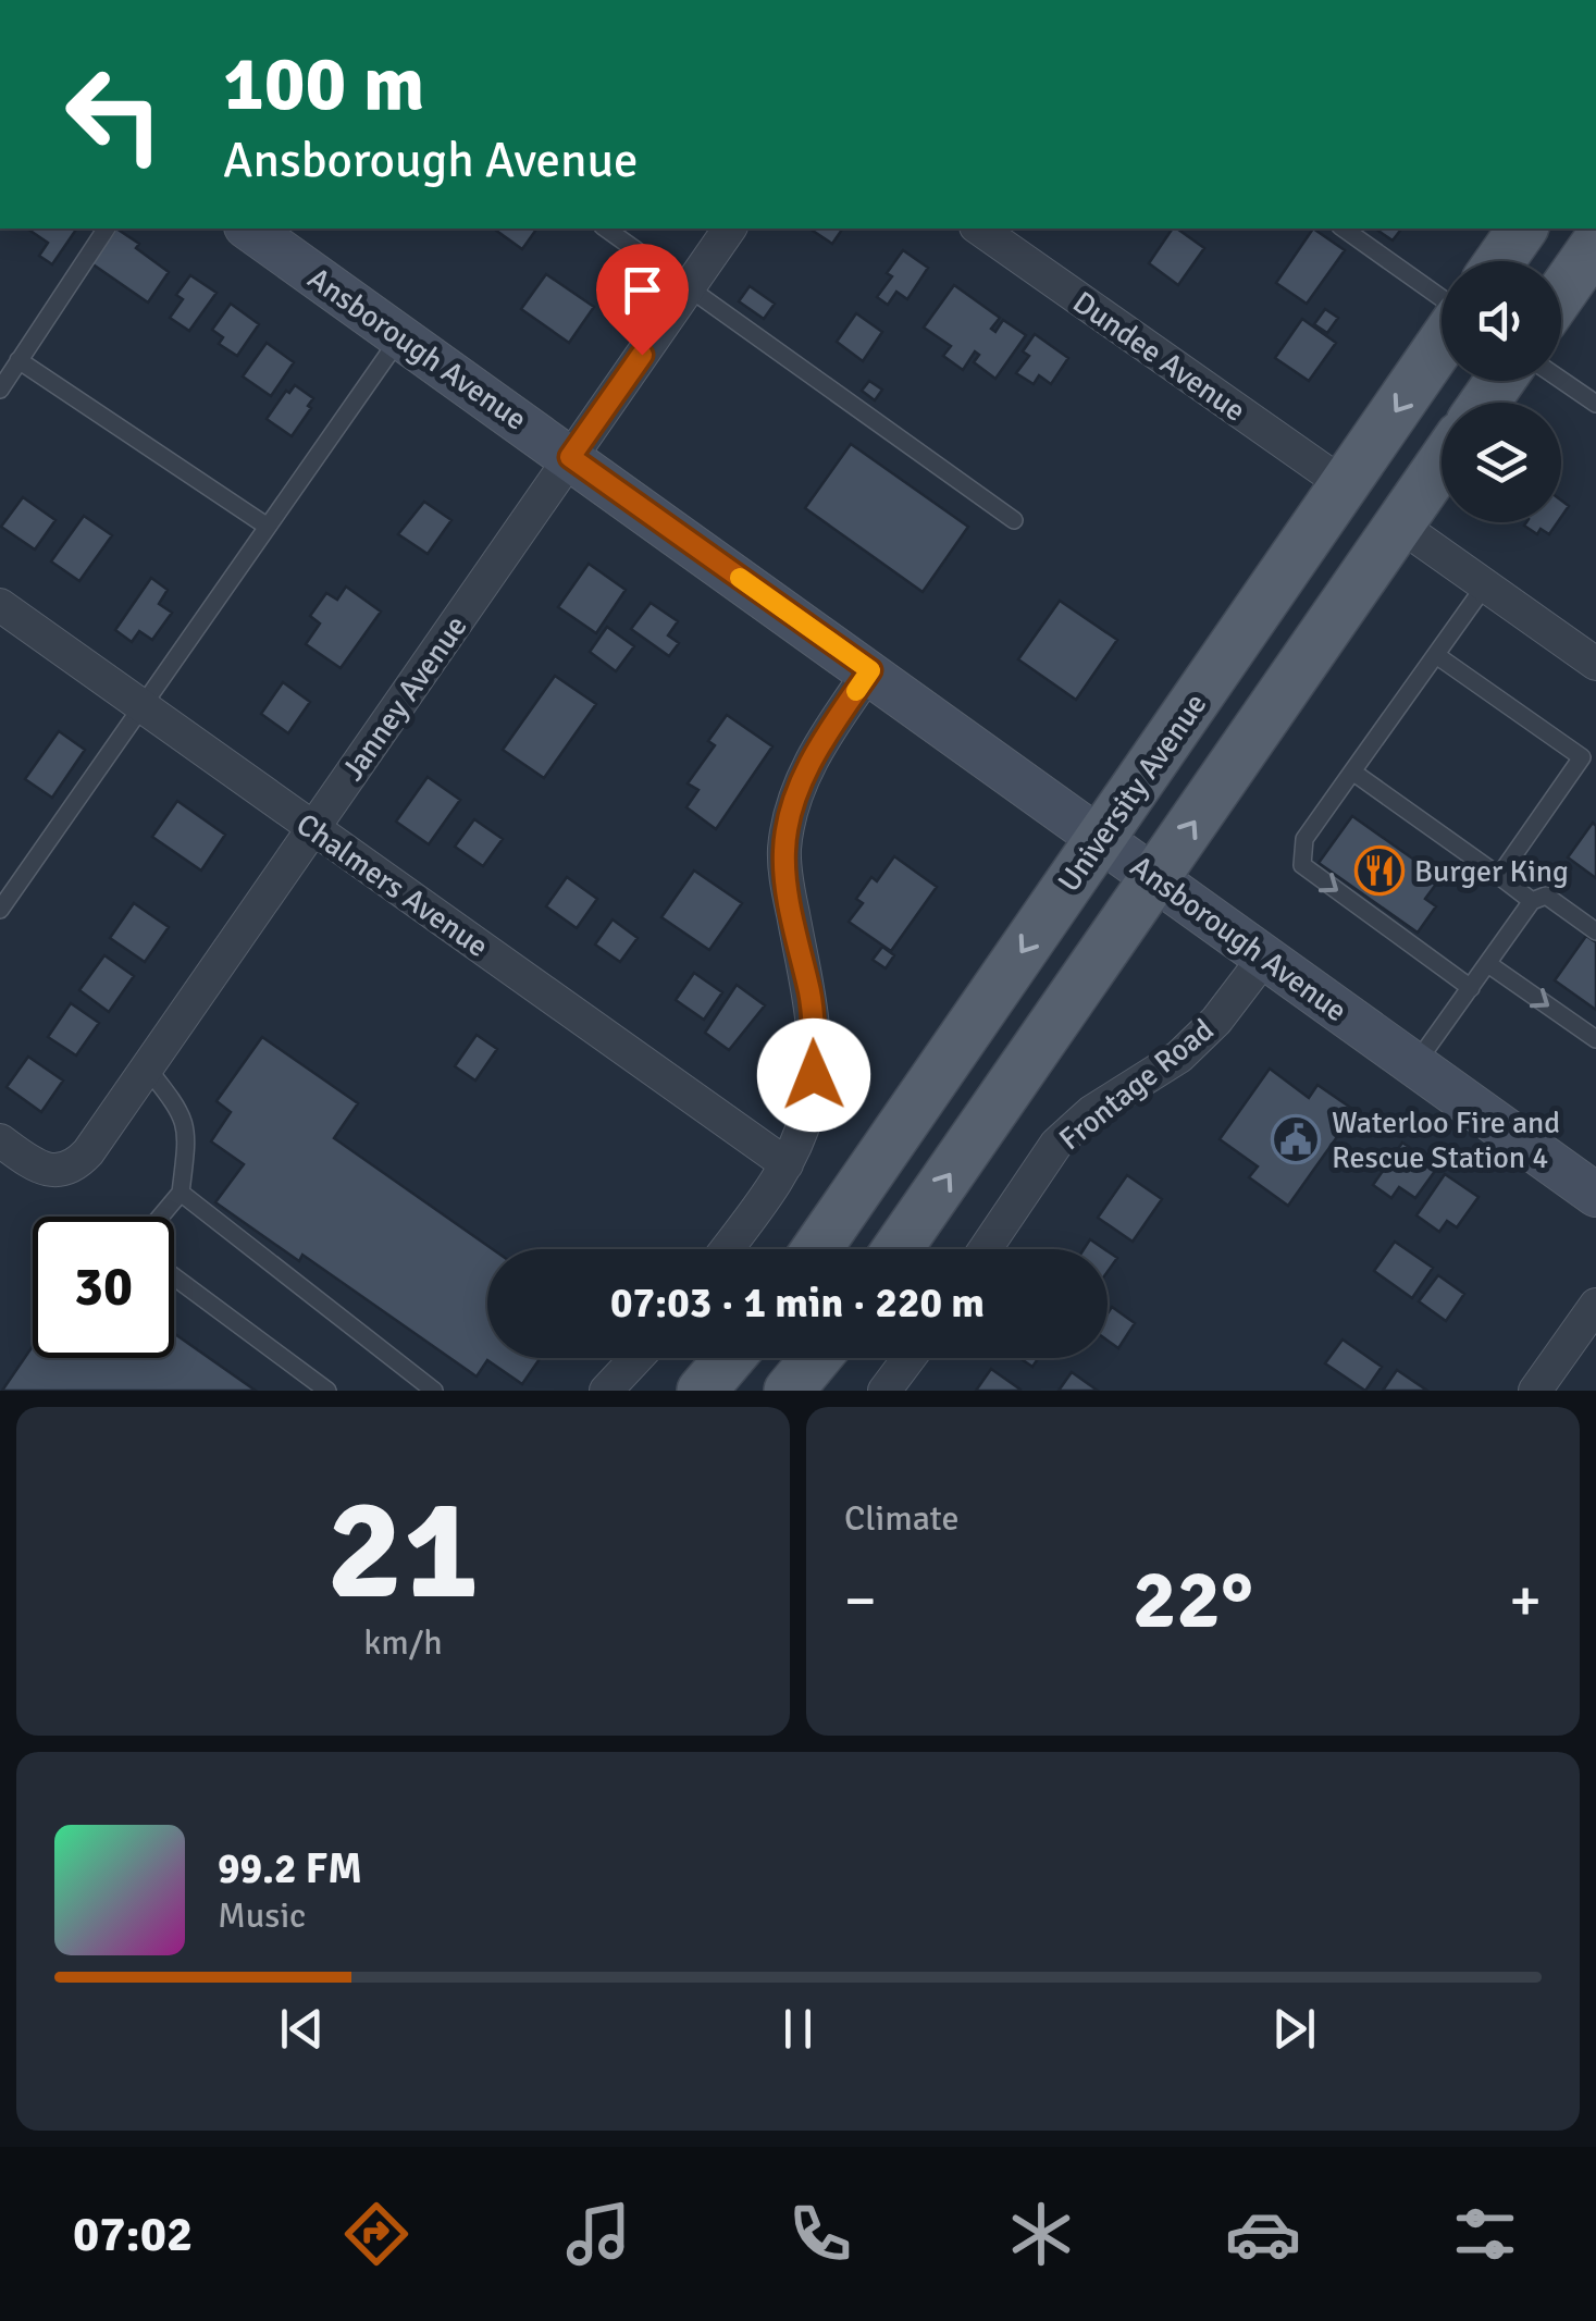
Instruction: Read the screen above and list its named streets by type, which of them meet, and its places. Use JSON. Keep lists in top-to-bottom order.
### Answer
{
  "streets": {
    "main road": ["Ansborough Avenue", "University Avenue"],
    "street": [
      "Dundee Avenue",
      "Janney Avenue",
      "Chalmers Avenue",
      "Frontage Road"
    ]
  },
  "crossings": [
    ["Ansborough Avenue", "Janney Avenue"],
    ["Ansborough Avenue", "University Avenue"],
    ["Ansborough Avenue", "Frontage Road"],
    ["Dundee Avenue", "University Avenue"],
    ["Janney Avenue", "Chalmers Avenue"]
  ],
  "places": {
    "restaurant": ["Burger King"],
    "public building": ["Waterloo Fire and Rescue Station 4"]
  },
  "page": {
    "turn": ["100 m", "Ansborough Avenue"],
    "limit": "30",
    "trip": "07:03 · 1 min · 220 m",
    "tile": [
      ["21", "km/h"],
      "Climate"
    ],
    "heat": ["−", "22°", "+"],
    "song": ["99.2 FM", "Music"],
    "tabs": "07:02"
  }
}
